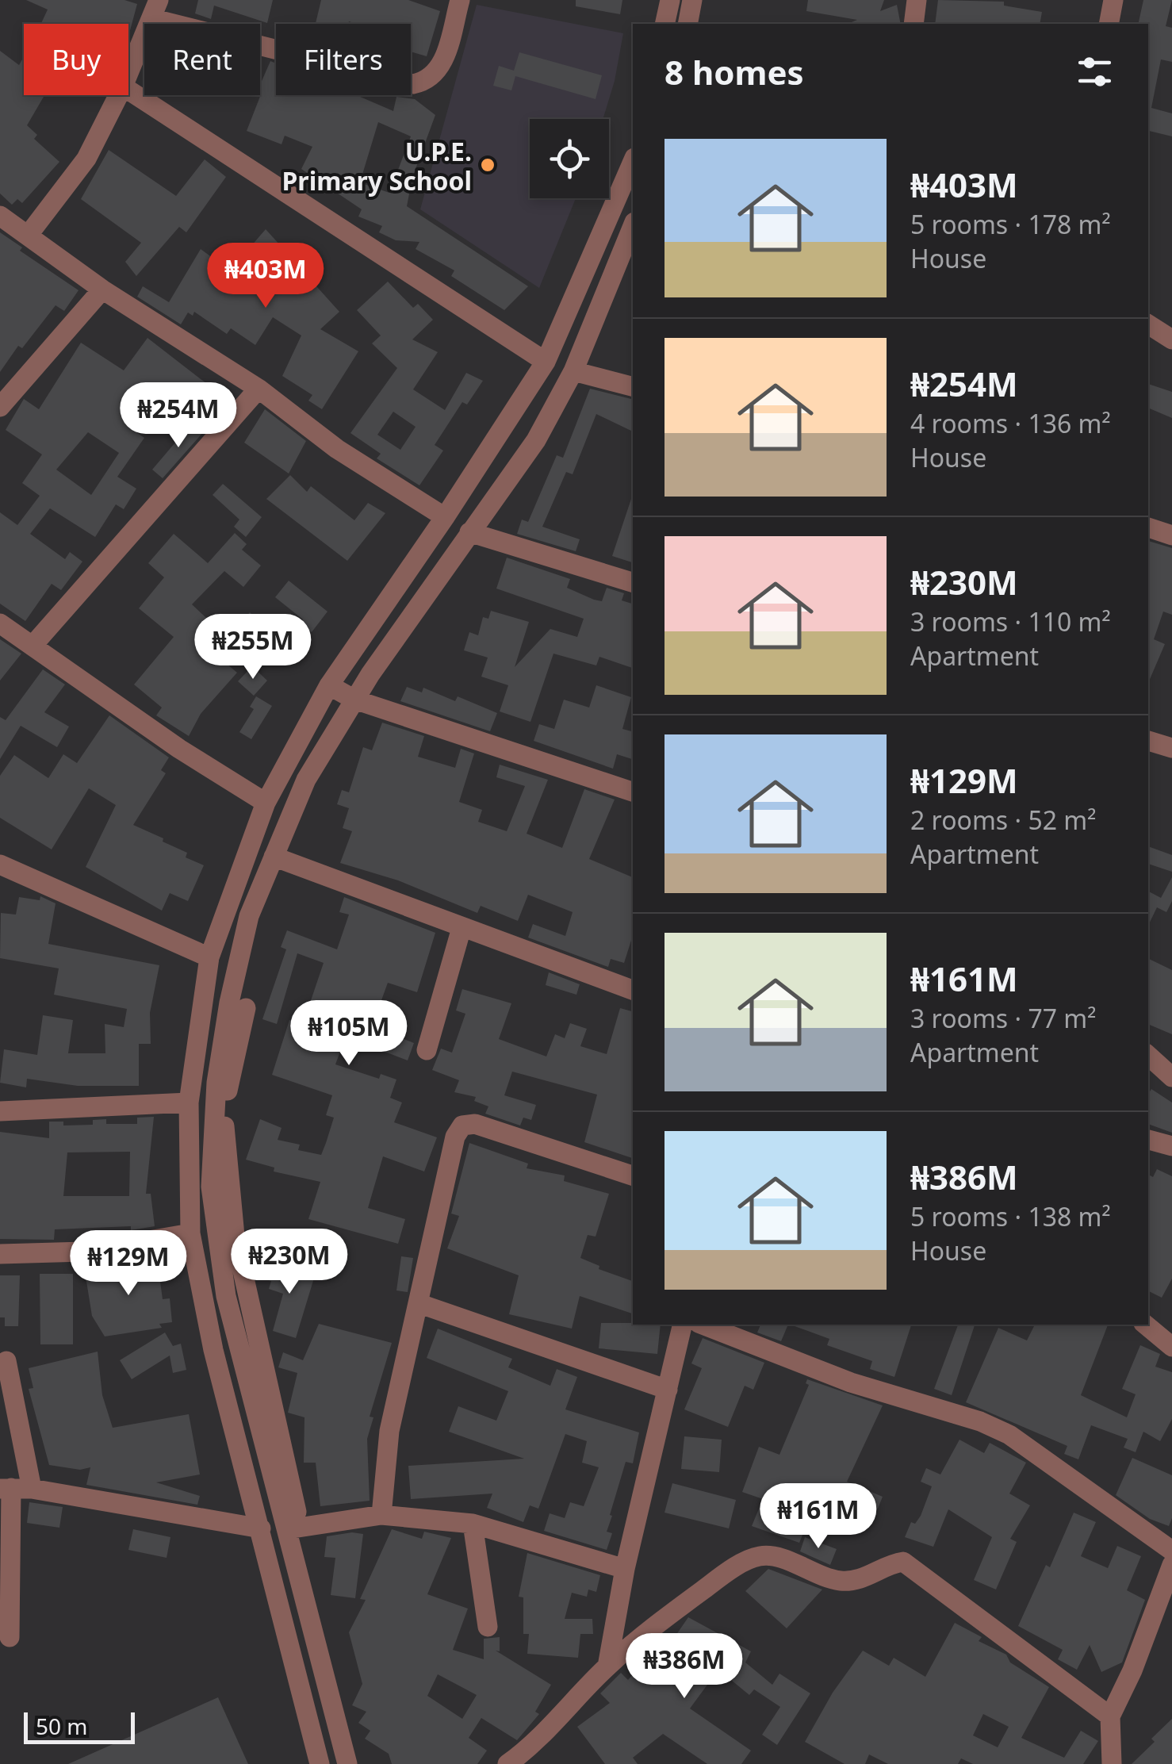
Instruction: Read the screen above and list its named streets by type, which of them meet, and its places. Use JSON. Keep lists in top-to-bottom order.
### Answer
{
  "places": ["U.P.E. Primary School"],
  "scale_bar": "50 m",
  "page": {
    "chip": ["Buy", "Rent", "Filters"],
    "heading": "8 homes",
    "list": [
      {
        "name": "₦403M",
        "note": "5 rooms · 178 m² · House"
      },
      {
        "name": "₦254M",
        "note": "4 rooms · 136 m² · House"
      },
      {
        "name": "₦230M",
        "note": "3 rooms · 110 m² · Apartment"
      },
      {
        "name": "₦129M",
        "note": "2 rooms · 52 m² · Apartment"
      },
      {
        "name": "₦161M",
        "note": "3 rooms · 77 m² · Apartment"
      },
      {
        "name": "₦386M",
        "note": "5 rooms · 138 m² · House"
      }
    ],
    "price": [
      "₦403M",
      "₦254M",
      "₦255M",
      "₦105M",
      "₦230M",
      "₦129M",
      "₦161M",
      "₦386M"
    ],
    "scale": "50 m"
  }
}
